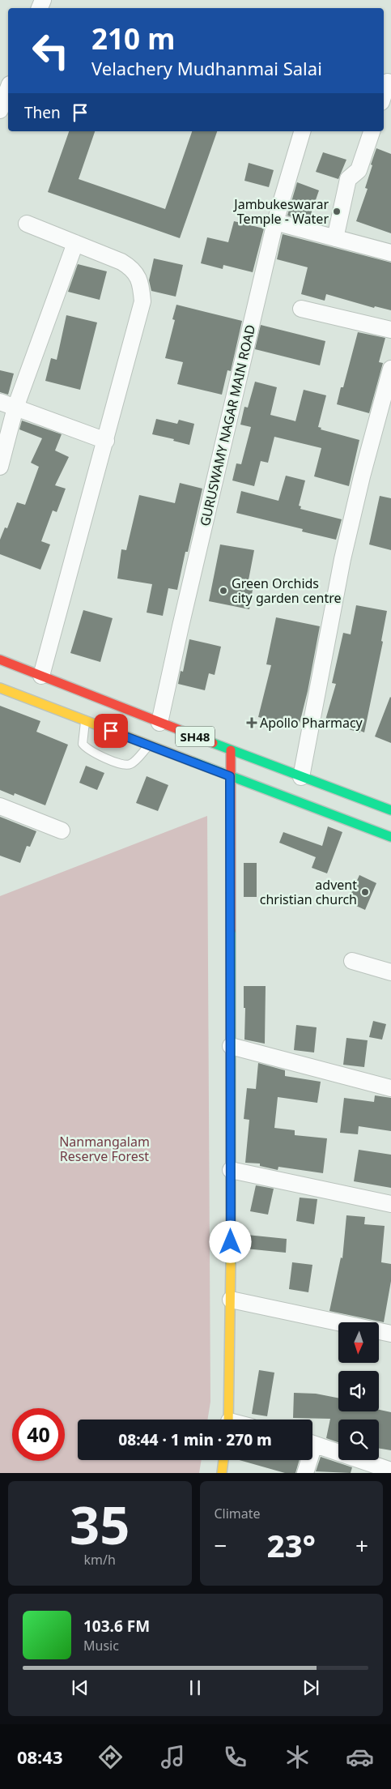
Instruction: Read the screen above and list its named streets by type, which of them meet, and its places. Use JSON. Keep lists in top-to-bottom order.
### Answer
{
  "streets": {
    "main road": ["SH48"],
    "street": ["GURUSWAMY NAGAR MAIN ROAD"]
  },
  "crossings": [
    ["GURUSWAMY NAGAR MAIN ROAD", "SH48"]
  ],
  "parks": ["Nanmangalam Reserve Forest"],
  "places": {
    "other": ["Jambukeswarar Temple - Water", "Green Orchids city garden centre", "advent christian church"],
    "health": ["Apollo Pharmacy"]
  },
  "north": "bottom",
  "page": {
    "turn": ["210 m", "Velachery Mudhanmai Salai"],
    "then": "Then",
    "limit": "40",
    "trip": "08:44 · 1 min · 270 m",
    "tile": [
      ["35", "km/h"],
      "Climate"
    ],
    "heat": ["−", "23°", "+"],
    "song": ["103.6 FM", "Music"],
    "tabs": "08:43"
  }
}
